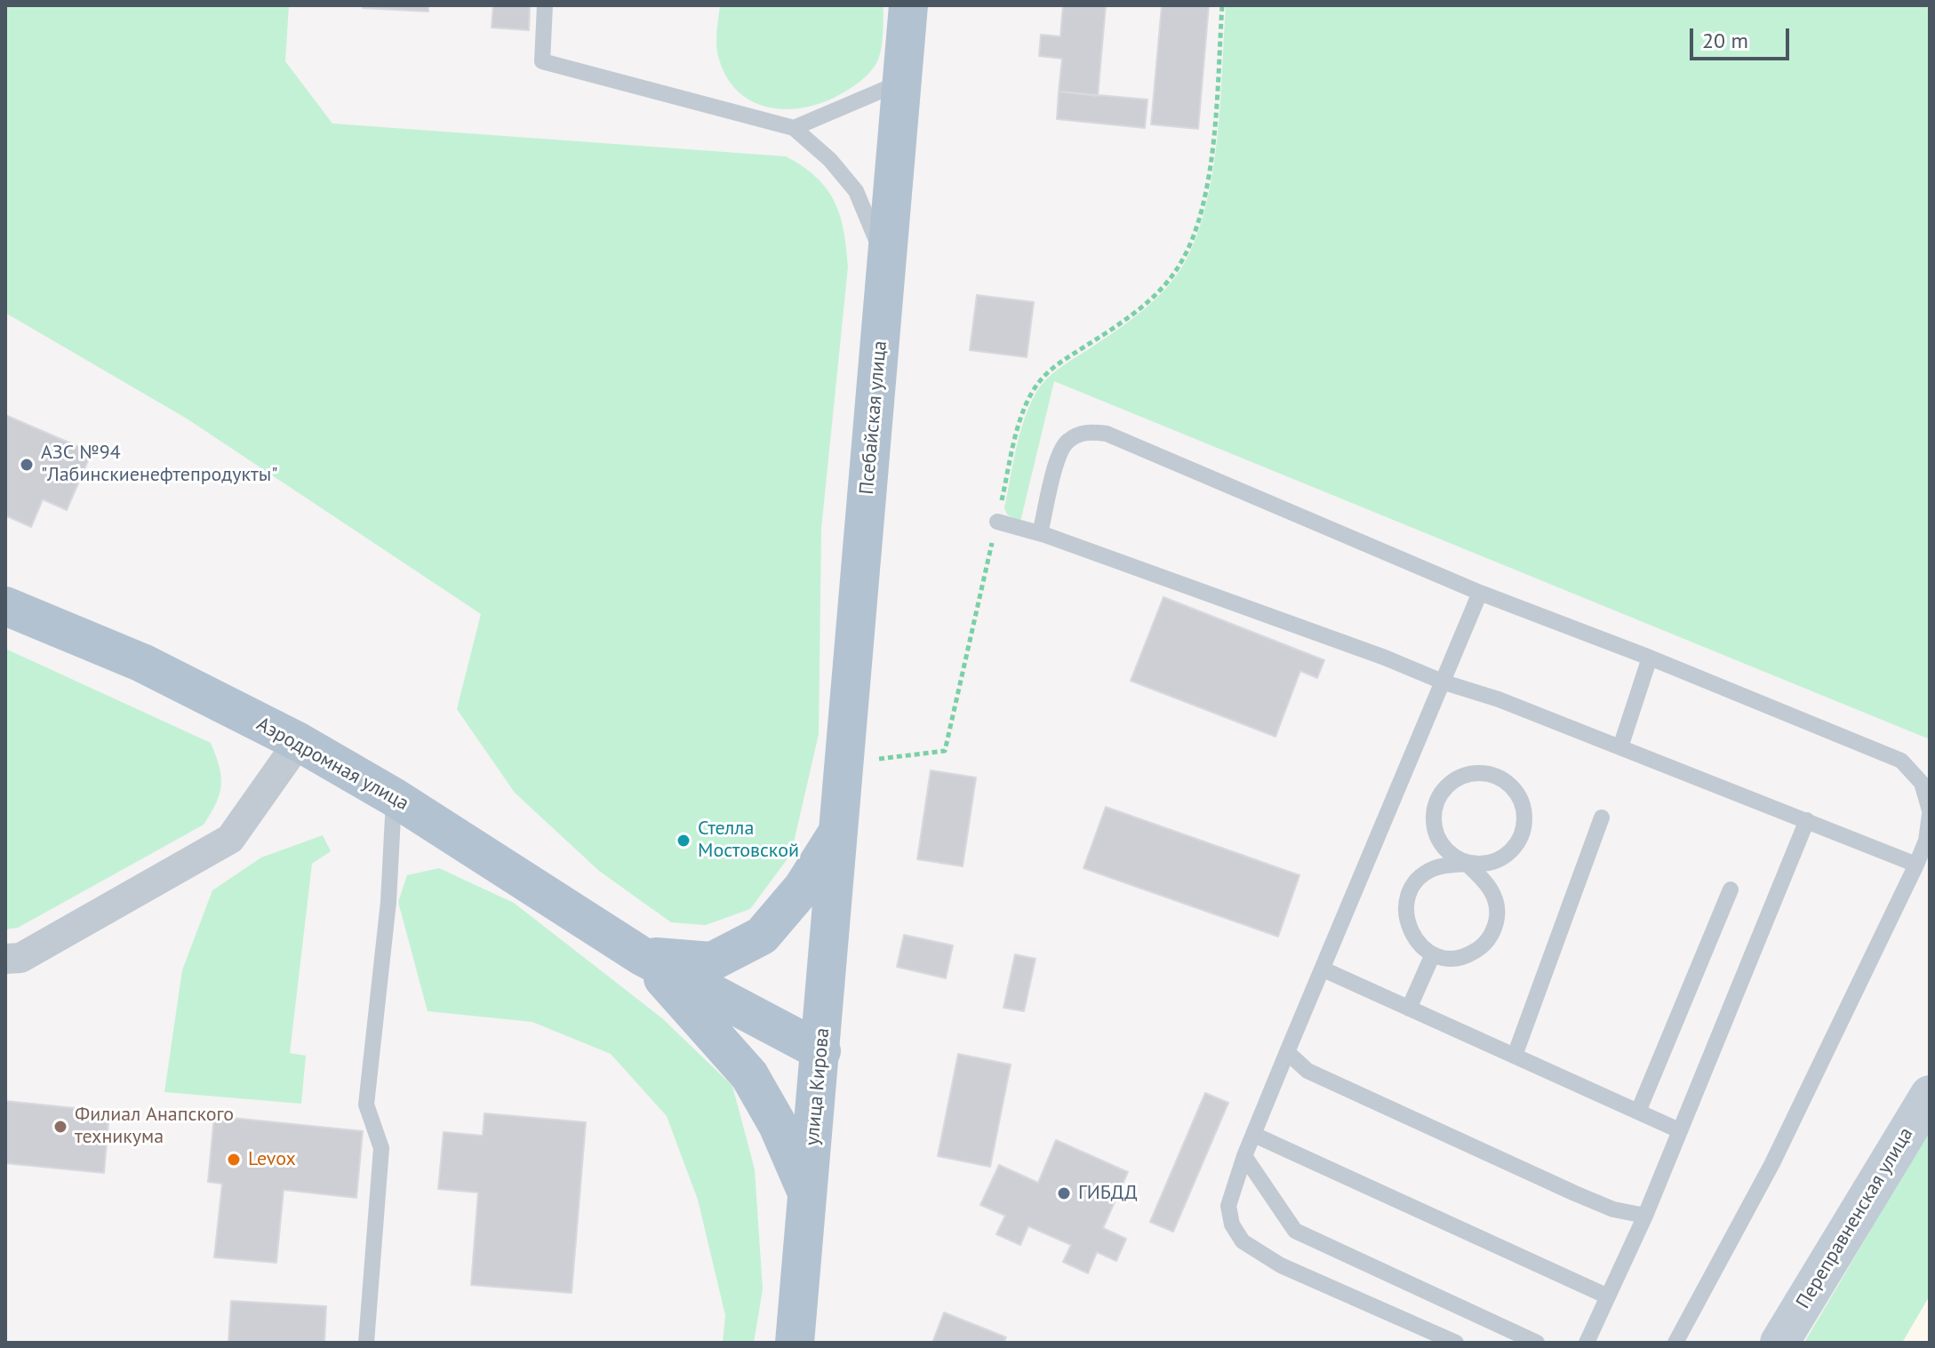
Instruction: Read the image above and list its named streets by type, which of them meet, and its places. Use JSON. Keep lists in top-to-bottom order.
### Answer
{
  "streets": {
    "main road": ["Псебайская улица", "Аэродромная улица", "улица Кирова"],
    "street": ["Переправненская улица"]
  },
  "crossings": [
    ["Псебайская улица", "Аэродромная улица"],
    ["Псебайская улица", "улица Кирова"],
    ["Аэродромная улица", "улица Кирова"]
  ],
  "places": [
    "АЗС №94 \"Лабинскиенефтепродукты\"",
    "Стелла Мостовской",
    "Филиал Анапского техникума",
    "Levox",
    "ГИБДД"
  ],
  "scale_bar": "20 m"
}
